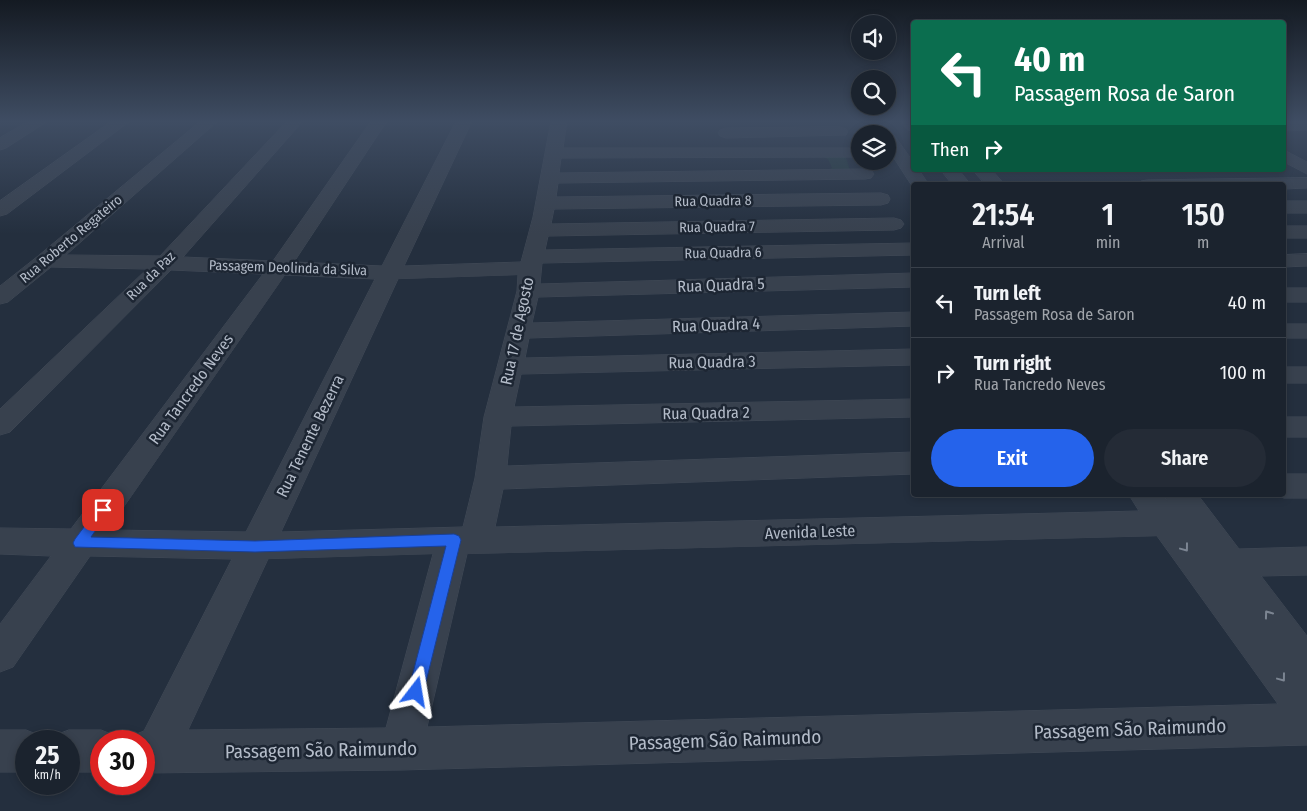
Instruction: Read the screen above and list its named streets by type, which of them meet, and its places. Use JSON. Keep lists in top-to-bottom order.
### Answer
{
  "streets": {
    "street": [
      "Rua Quadra 8",
      "Rua Quadra 7",
      "Rua Roberto Regateiro",
      "Rua Quadra 6",
      "Passagem Deolinda da Silva",
      "Rua da Paz",
      "Rua Quadra 5",
      "Rua Quadra 4",
      "Rua 17 de Agosto",
      "Rua Quadra 3",
      "Rua Tancredo Neves",
      "Rua Quadra 2",
      "Rua Tenente Bezerra",
      "Avenida Leste",
      "Passagem São Raimundo"
    ]
  },
  "crossings": [
    ["Rua Quadra 8", "Rua 17 de Agosto"],
    ["Rua Quadra 7", "Rua 17 de Agosto"],
    ["Rua Roberto Regateiro", "Passagem Deolinda da Silva"],
    ["Rua Quadra 6", "Passagem Deolinda da Silva"],
    ["Rua Quadra 6", "Rua Quadra 5"],
    ["Rua Quadra 6", "Rua 17 de Agosto"],
    ["Passagem Deolinda da Silva", "Rua da Paz"],
    ["Passagem Deolinda da Silva", "Rua Quadra 5"],
    ["Passagem Deolinda da Silva", "Rua 17 de Agosto"],
    ["Passagem Deolinda da Silva", "Rua Tancredo Neves"],
    ["Passagem Deolinda da Silva", "Rua Tenente Bezerra"],
    ["Rua Quadra 5", "Rua 17 de Agosto"],
    ["Rua Quadra 4", "Rua 17 de Agosto"],
    ["Rua 17 de Agosto", "Rua Quadra 3"],
    ["Rua 17 de Agosto", "Rua Quadra 2"],
    ["Rua 17 de Agosto", "Avenida Leste"],
    ["Rua 17 de Agosto", "Passagem São Raimundo"],
    ["Rua Tancredo Neves", "Avenida Leste"],
    ["Rua Tenente Bezerra", "Avenida Leste"]
  ],
  "page": {
    "turn": ["40 m", "Passagem Rosa de Saron"],
    "then": "Then",
    "eta": [
      "21:54",
      "Arrival",
      "1",
      "min",
      "150",
      "m"
    ],
    "list": [
      {
        "name": "Turn left",
        "note": "Passagem Rosa de Saron",
        "value": "40 m"
      },
      {
        "name": "Turn right",
        "note": "Rua Tancredo Neves",
        "value": "100 m"
      }
    ],
    "buttons": ["Exit", "Share"],
    "speed": "25 km/h",
    "limit": "30"
  }
}
